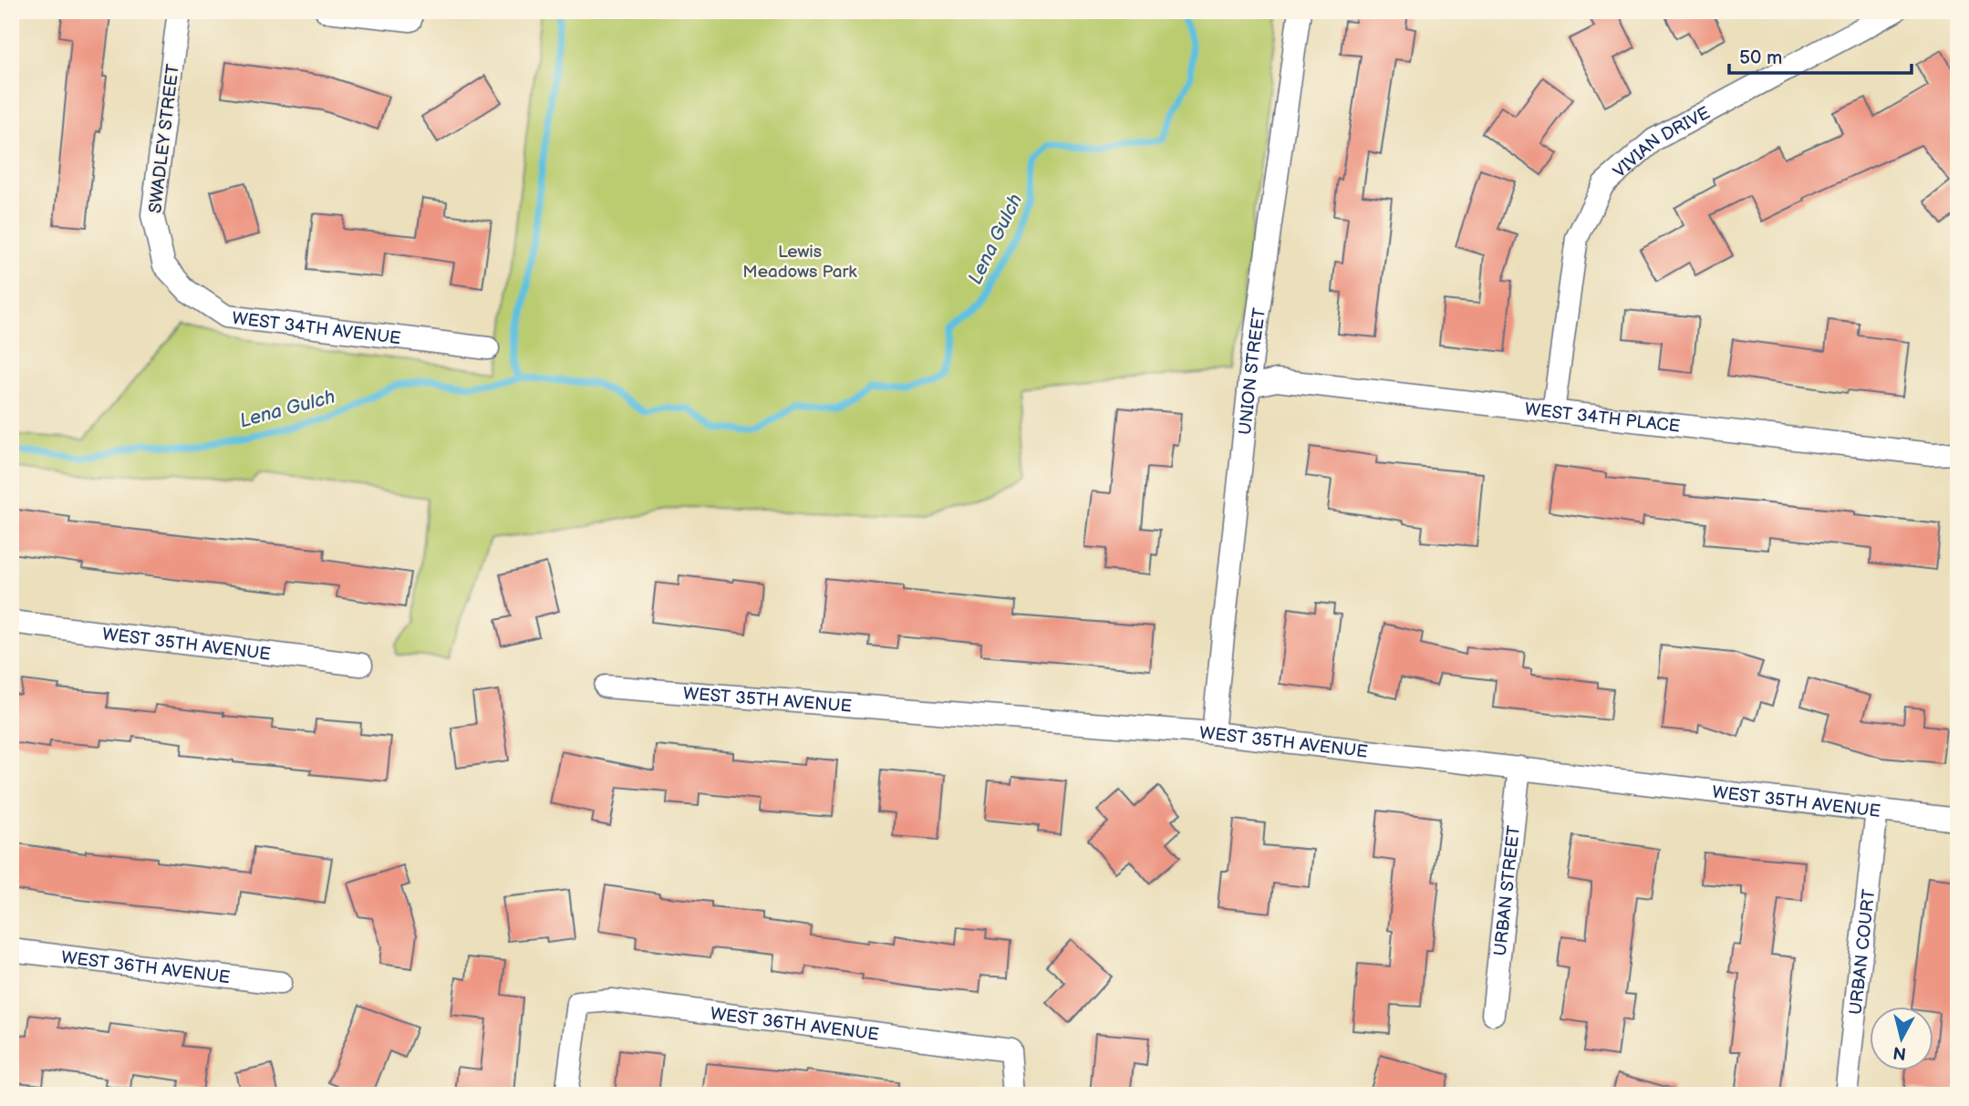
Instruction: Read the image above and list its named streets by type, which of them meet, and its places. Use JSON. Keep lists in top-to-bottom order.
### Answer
{
  "streets": {
    "street": [
      "SWADLEY STREET",
      "VIVIAN DRIVE",
      "WEST 34TH AVENUE",
      "UNION STREET",
      "WEST 34TH PLACE",
      "WEST 35TH AVENUE",
      "URBAN STREET",
      "URBAN COURT",
      "WEST 36TH AVENUE"
    ]
  },
  "crossings": [
    ["SWADLEY STREET", "WEST 34TH AVENUE"],
    ["VIVIAN DRIVE", "WEST 34TH PLACE"],
    ["UNION STREET", "WEST 34TH PLACE"],
    ["UNION STREET", "WEST 35TH AVENUE"],
    ["WEST 35TH AVENUE", "URBAN STREET"],
    ["WEST 35TH AVENUE", "URBAN COURT"]
  ],
  "water": ["Lena Gulch"],
  "parks": ["Lewis Meadows Park"],
  "scale_bar": "50 m",
  "north": "bottom"
}
